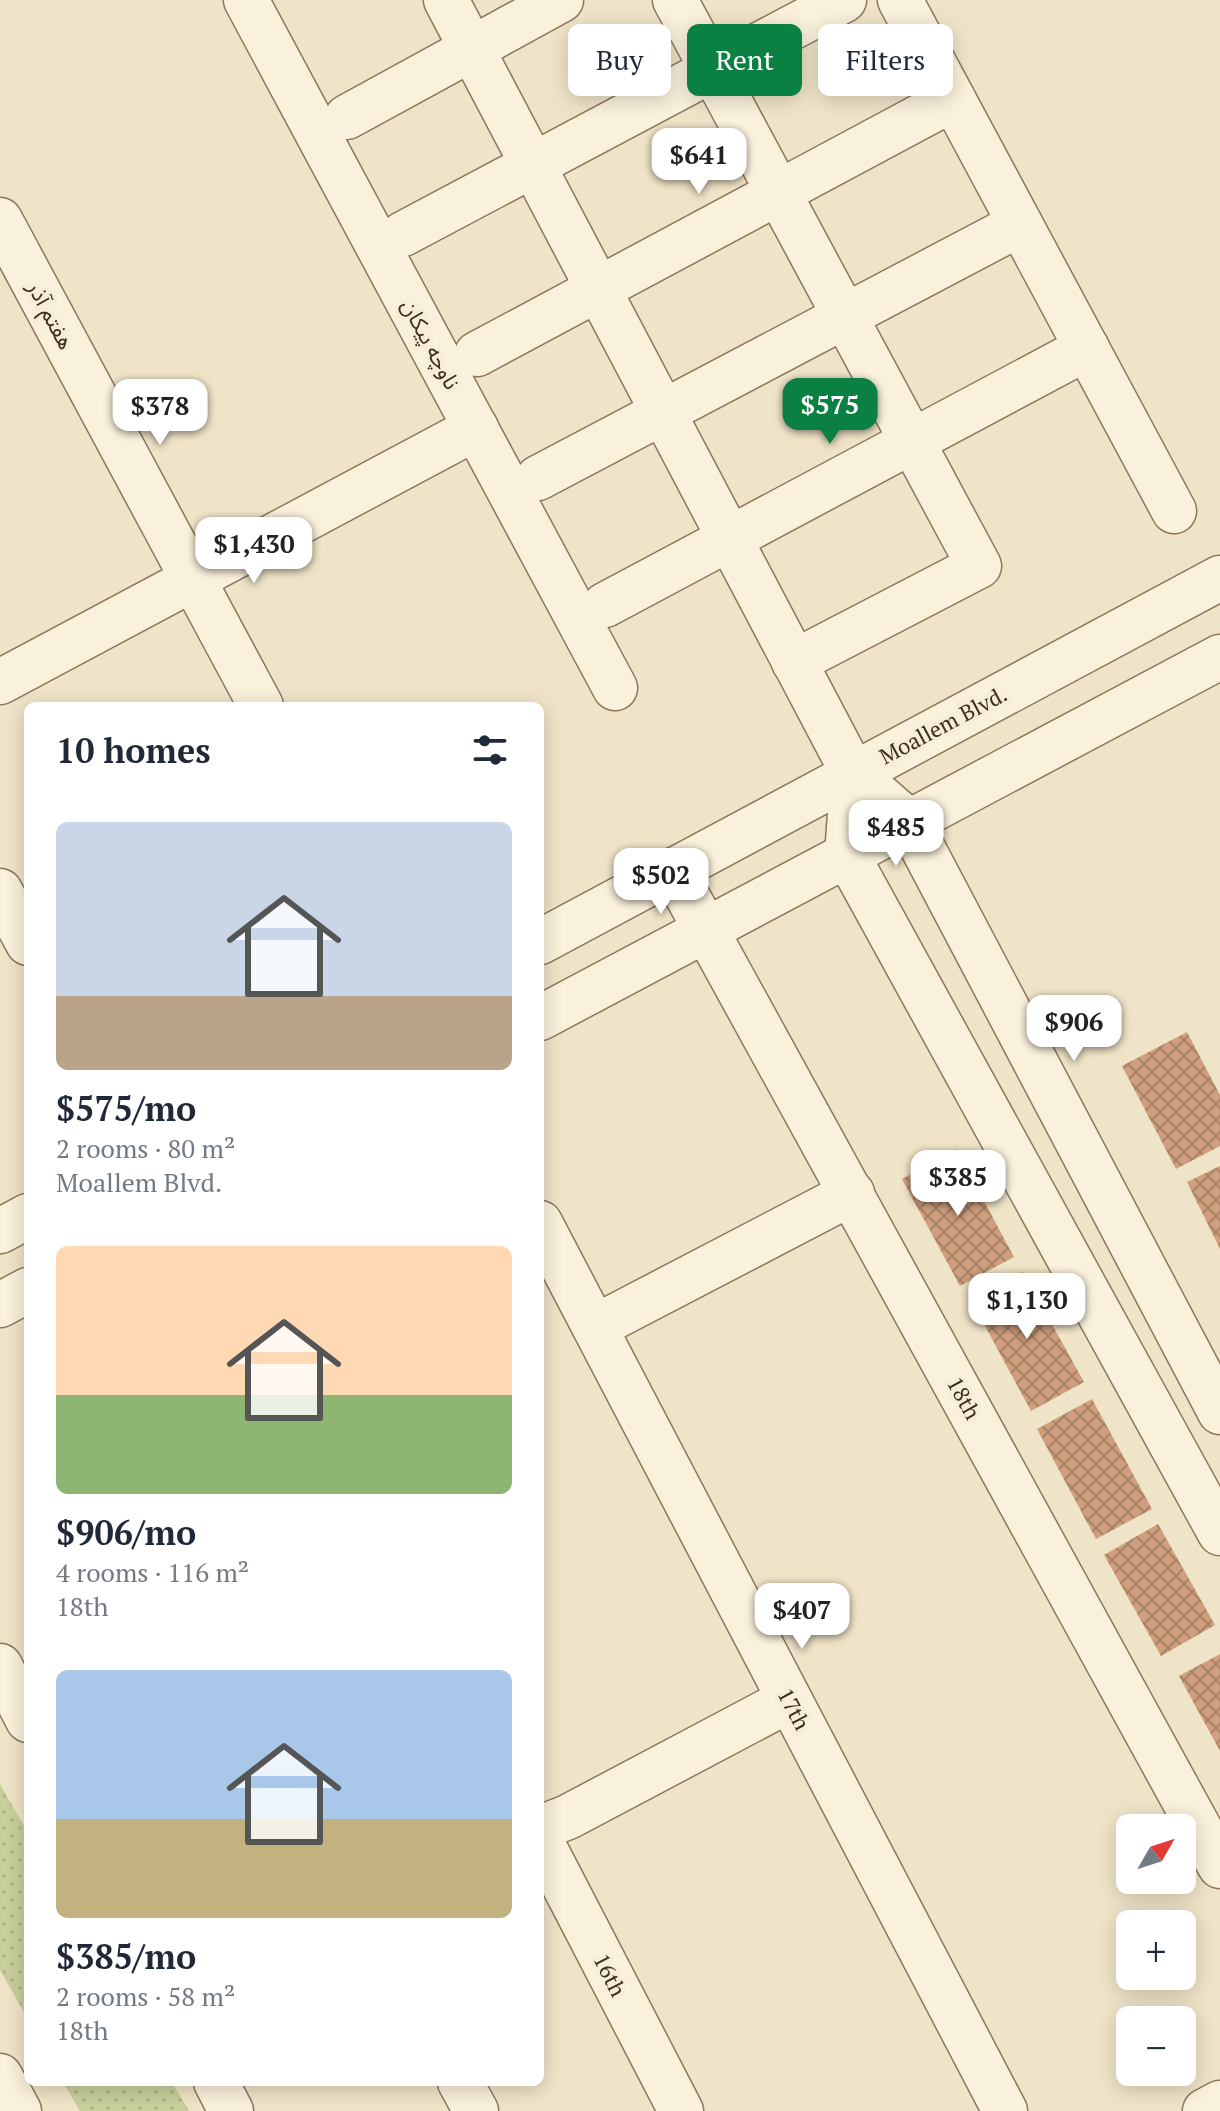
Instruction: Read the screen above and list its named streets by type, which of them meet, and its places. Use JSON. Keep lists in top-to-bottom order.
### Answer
{
  "streets": {
    "street": [
      "هفتم آذر",
      "ناوچه پیکان",
      "Moallem Blvd.",
      "18th",
      "17th",
      "16th"
    ]
  },
  "crossings": [
    ["Moallem Blvd.", "18th"]
  ],
  "north": "top right",
  "page": {
    "chip": ["Buy", "Rent", "Filters"],
    "price": [
      "$641",
      "$575",
      "$378",
      "$1,430",
      "$485",
      "$502",
      "$906",
      "$385",
      "$1,130",
      "$407"
    ],
    "heading": "10 homes",
    "list": [
      {
        "name": "$575/mo",
        "note": "2 rooms · 80 m² · Moallem Blvd."
      },
      {
        "name": "$906/mo",
        "note": "4 rooms · 116 m² · 18th"
      },
      {
        "name": "$385/mo",
        "note": "2 rooms · 58 m² · 18th"
      }
    ],
    "map_buttons": ["+", "−"]
  }
}
